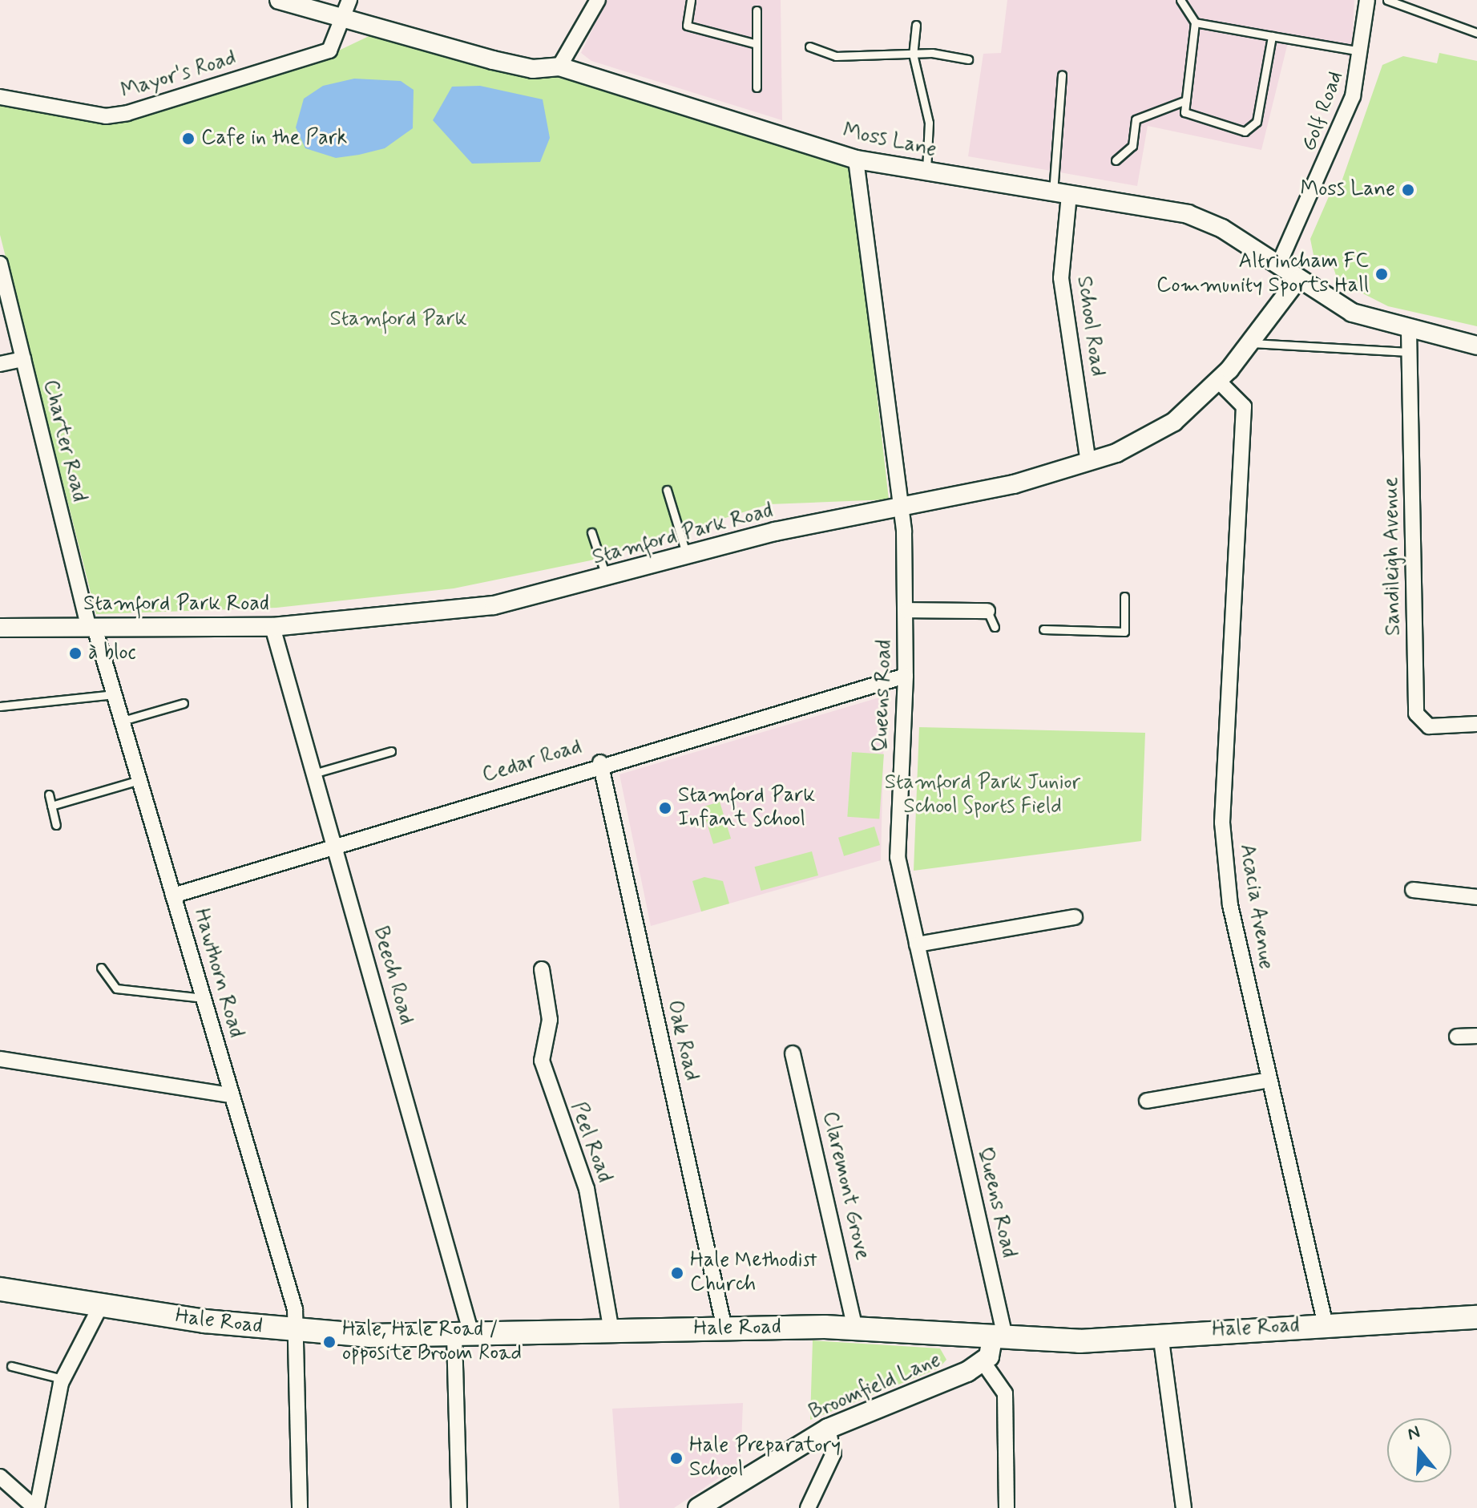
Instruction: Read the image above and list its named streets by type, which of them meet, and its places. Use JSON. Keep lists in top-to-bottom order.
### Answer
{
  "streets": {
    "main road": ["Hale Road", "Broomfield Lane"],
    "street": [
      "Mayor's Road",
      "Golf Road",
      "Moss Lane",
      "School Road",
      "Charter Road",
      "Stamford Park Road",
      "Sandileigh Avenue",
      "Queens Road",
      "Cedar Road",
      "Acacia Avenue",
      "Hawthorn Road",
      "Beech Road",
      "Oak Road",
      "Peel Road",
      "Claremont Grove"
    ]
  },
  "crossings": [
    ["Mayor's Road", "Moss Lane"],
    ["Golf Road", "Moss Lane"],
    ["Moss Lane", "School Road"],
    ["Moss Lane", "Stamford Park Road"],
    ["Moss Lane", "Sandileigh Avenue"],
    ["Moss Lane", "Queens Road"],
    ["School Road", "Stamford Park Road"],
    ["Charter Road", "Stamford Park Road"],
    ["Charter Road", "Hawthorn Road"],
    ["Stamford Park Road", "Queens Road"],
    ["Stamford Park Road", "Acacia Avenue"],
    ["Stamford Park Road", "Hawthorn Road"],
    ["Stamford Park Road", "Beech Road"],
    ["Queens Road", "Cedar Road"],
    ["Queens Road", "Hale Road"],
    ["Cedar Road", "Hawthorn Road"],
    ["Cedar Road", "Beech Road"],
    ["Cedar Road", "Oak Road"],
    ["Acacia Avenue", "Hale Road"],
    ["Hawthorn Road", "Hale Road"],
    ["Beech Road", "Hale Road"],
    ["Oak Road", "Hale Road"],
    ["Peel Road", "Hale Road"],
    ["Claremont Grove", "Hale Road"]
  ],
  "parks": ["Stamford Park", "Stamford Park Junior School Sports Field"],
  "places": [
    "Cafe in the Park",
    "Moss Lane",
    "Altrincham FC Community Sports Hall",
    "à bloc",
    "Stamford Park Infant School",
    "Hale Methodist Church",
    "Hale, Hale Road / opposite Broom Road",
    "Hale Preparatory School"
  ],
  "north": "top"
}
